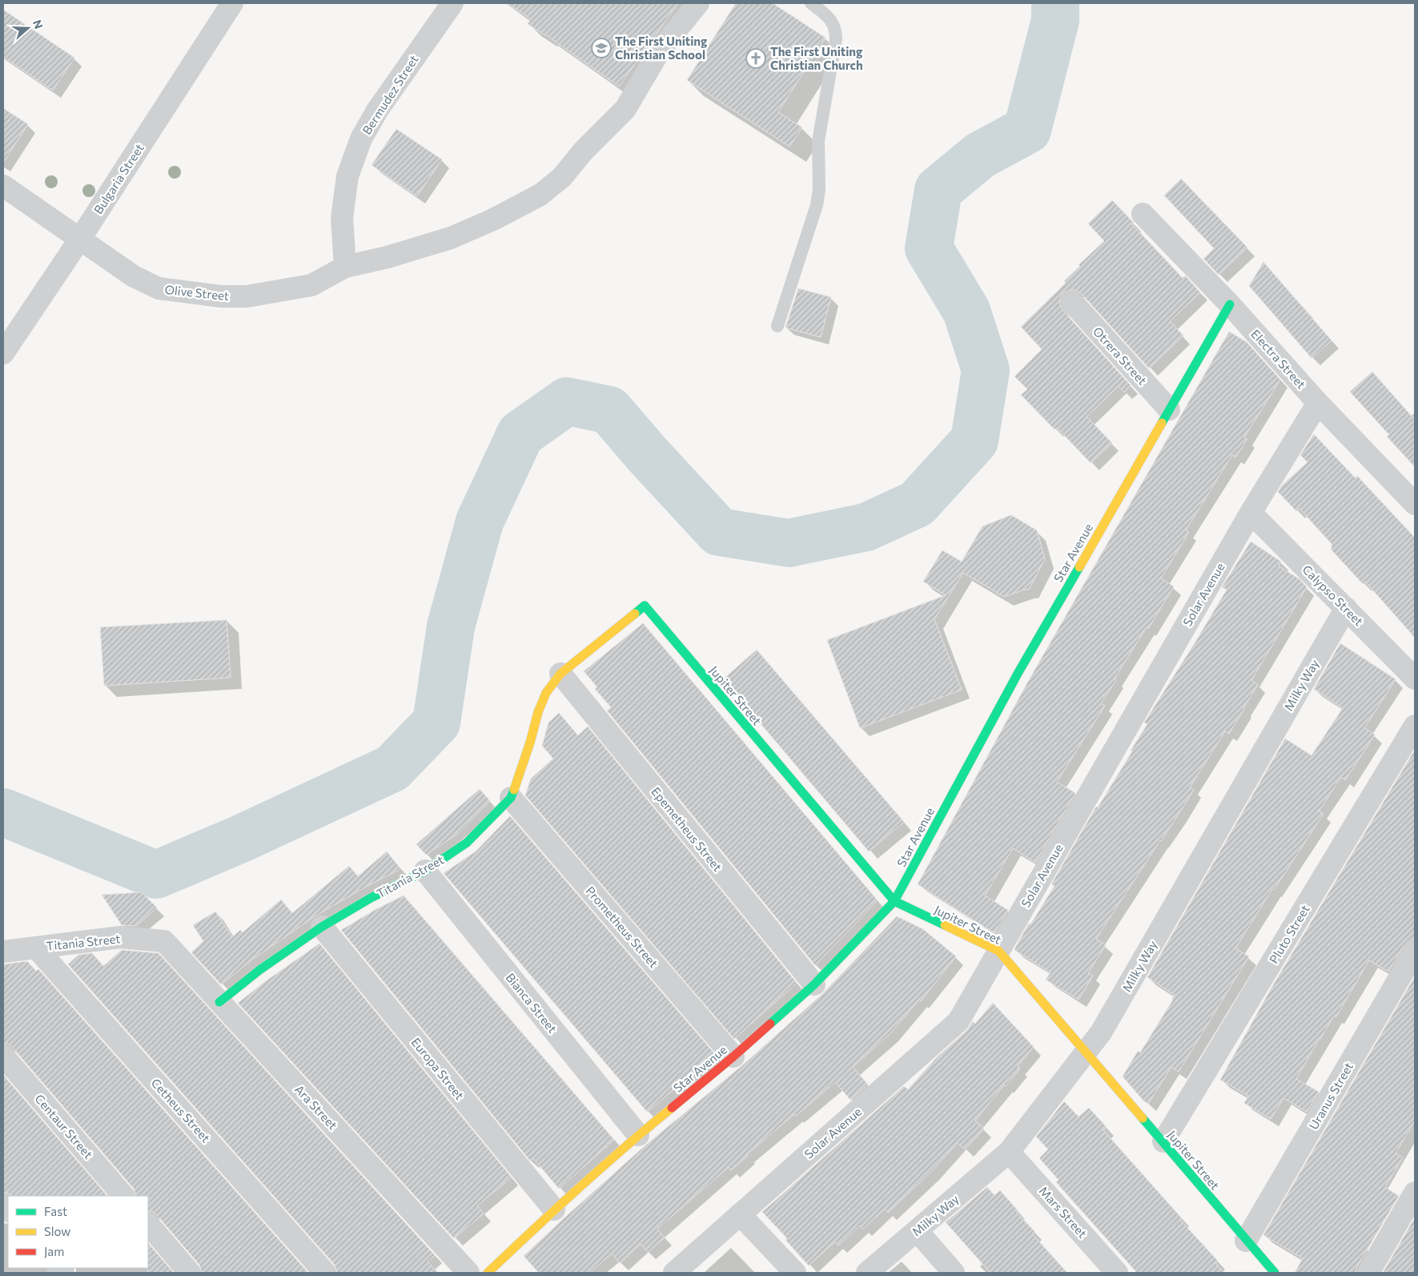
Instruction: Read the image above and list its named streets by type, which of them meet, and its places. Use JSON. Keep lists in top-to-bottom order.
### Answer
{
  "streets": {
    "street": [
      "Bermudez Street",
      "Bulgaria Street",
      "Olive Street",
      "Otrera Street",
      "Electra Street",
      "Star Avenue",
      "Solar Avenue",
      "Calypso Street",
      "Milky Way",
      "Jupiter Street",
      "Epemetheus Street",
      "Titania Street",
      "Prometheus Street",
      "Pluto Street",
      "Bianca Street",
      "Europa Street",
      "Uranus Street",
      "Ara Street",
      "Cetheus Street",
      "Centaur Street",
      "Mars Street"
    ]
  },
  "crossings": [
    ["Bermudez Street", "Olive Street"],
    ["Bulgaria Street", "Olive Street"],
    ["Otrera Street", "Star Avenue"],
    ["Electra Street", "Star Avenue"],
    ["Electra Street", "Solar Avenue"],
    ["Star Avenue", "Jupiter Street"],
    ["Star Avenue", "Epemetheus Street"],
    ["Star Avenue", "Prometheus Street"],
    ["Star Avenue", "Bianca Street"],
    ["Star Avenue", "Europa Street"],
    ["Solar Avenue", "Calypso Street"],
    ["Solar Avenue", "Jupiter Street"],
    ["Calypso Street", "Milky Way"],
    ["Milky Way", "Jupiter Street"],
    ["Milky Way", "Mars Street"],
    ["Jupiter Street", "Titania Street"],
    ["Jupiter Street", "Pluto Street"],
    ["Jupiter Street", "Uranus Street"],
    ["Epemetheus Street", "Titania Street"],
    ["Titania Street", "Prometheus Street"],
    ["Titania Street", "Bianca Street"],
    ["Titania Street", "Europa Street"],
    ["Titania Street", "Ara Street"],
    ["Titania Street", "Cetheus Street"]
  ],
  "places": {
    "school or university": ["The First Uniting Christian School"],
    "church": ["The First Uniting Christian Church"]
  },
  "legend": ["Fast", "Slow", "Jam"],
  "north": "right"
}
